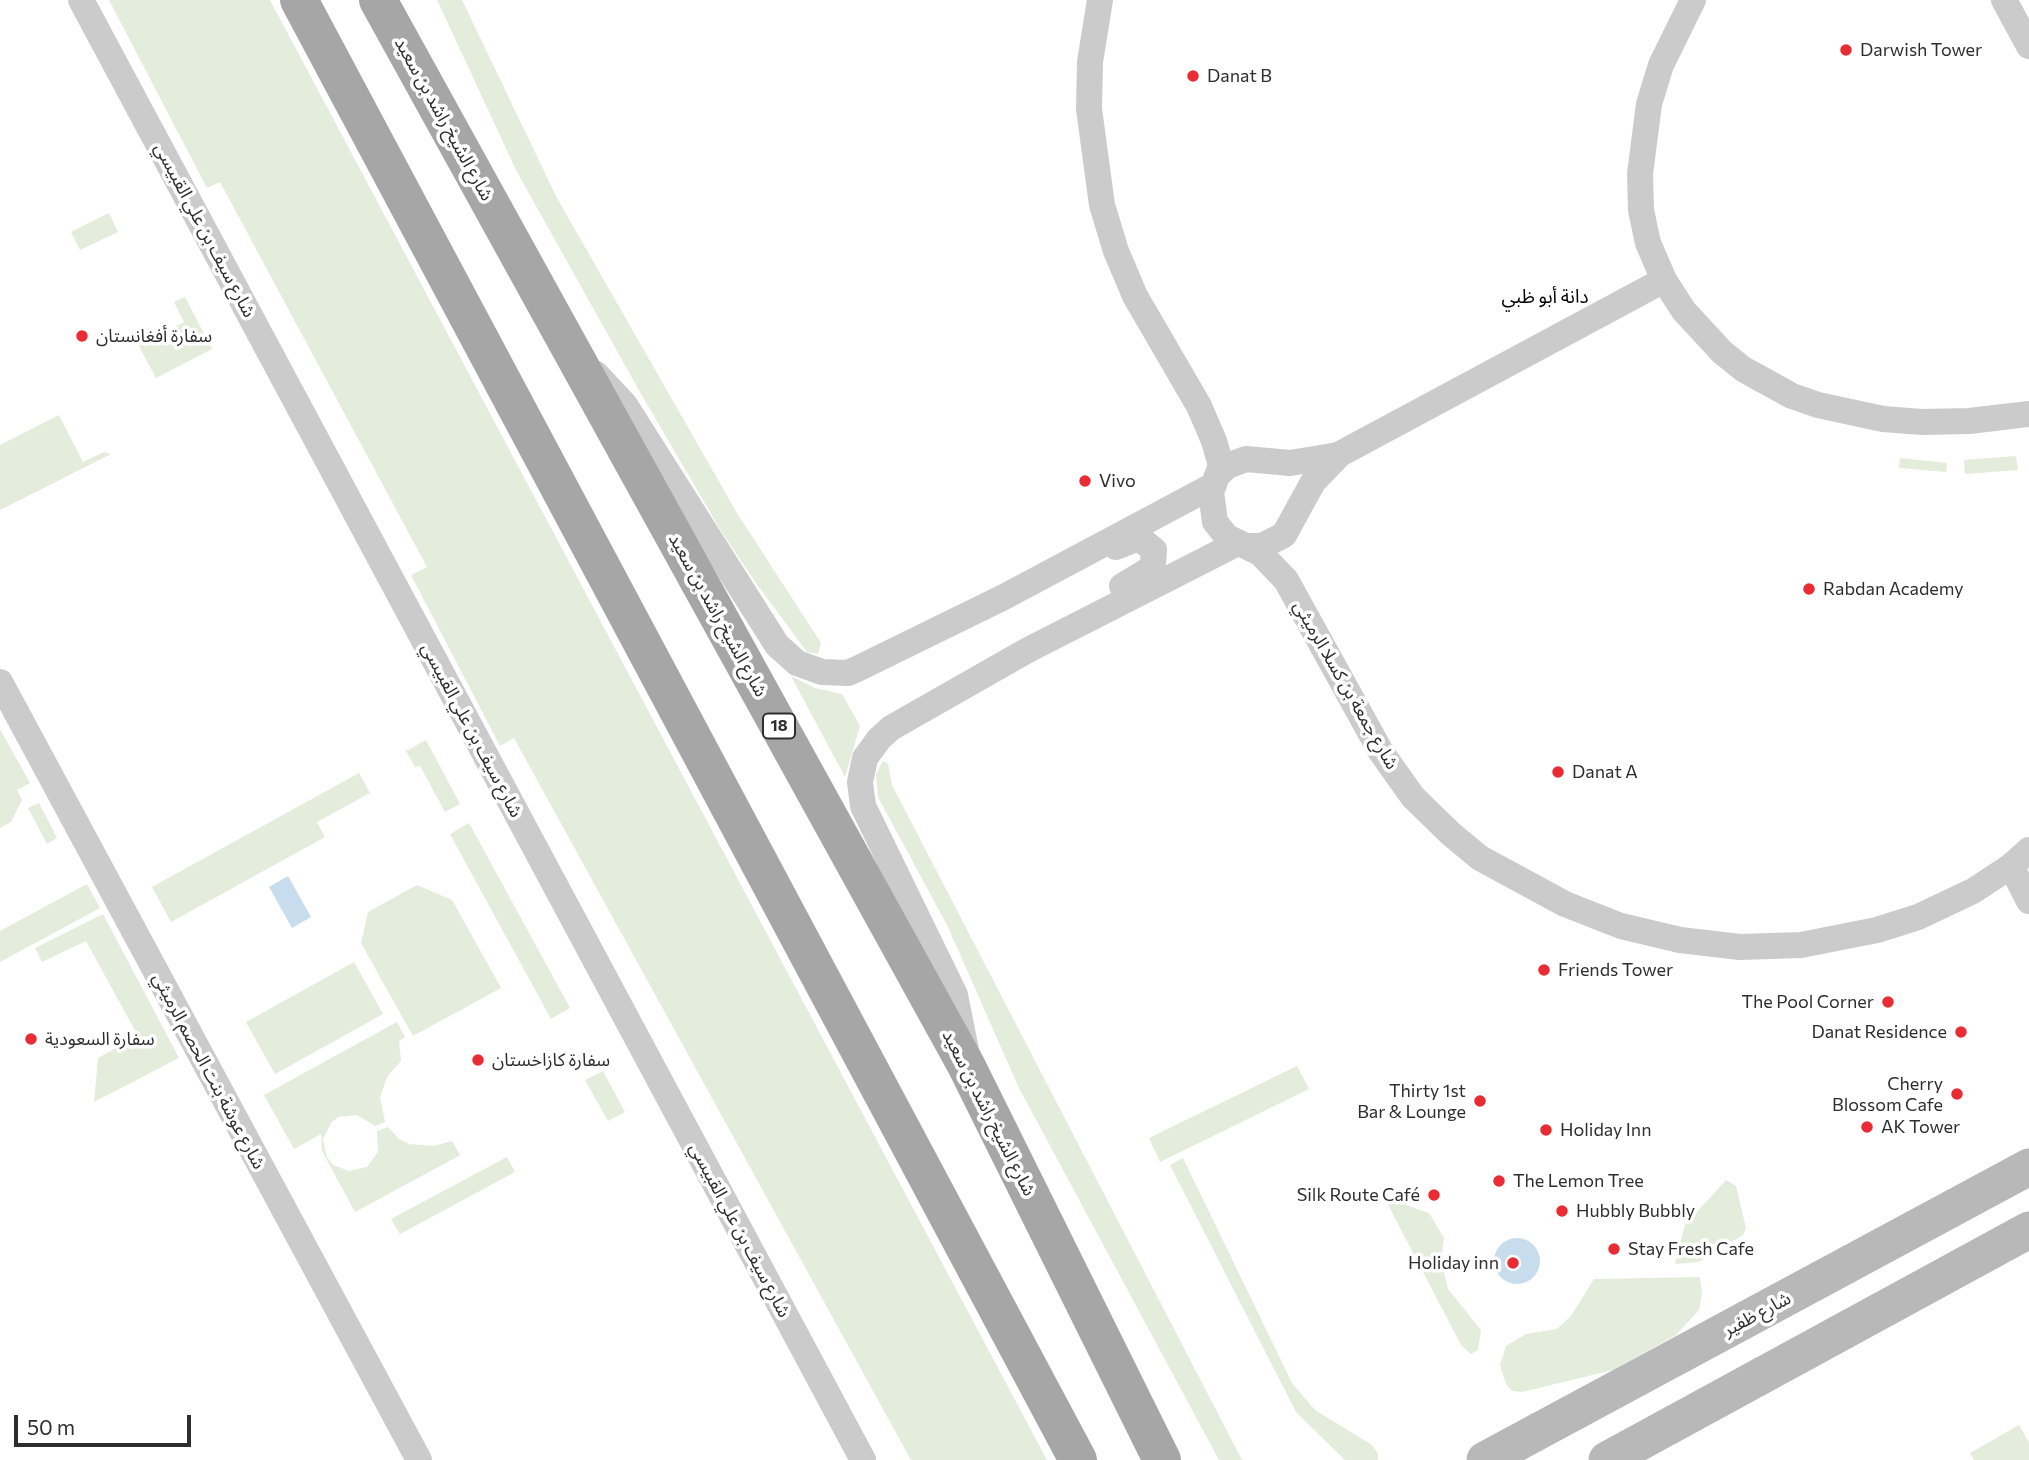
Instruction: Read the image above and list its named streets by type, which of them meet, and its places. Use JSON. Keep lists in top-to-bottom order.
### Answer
{
  "streets": {
    "main road": ["شارع الشيخ راشد بن سعيد", "18", "شارع ظفير"],
    "street": ["شارع سيف بن علي القبيسي", "شارع جمعة بن كسلا الرميثي", "شارع عوشة بنت الحصم الرميثي"]
  },
  "districts": ["دانة أبو ظبي"],
  "places": [
    "Darwish Tower",
    "Danat B",
    "سفارة أفغانستان",
    "Vivo",
    "Rabdan Academy",
    "Danat A",
    "Friends Tower",
    "The Pool Corner",
    "Danat Residence",
    "سفارة السعودية",
    "سفارة كازاخستان",
    "Cherry Blossom Cafe",
    "Thirty 1st Bar & Lounge",
    "AK Tower",
    "Holiday Inn",
    "The Lemon Tree",
    "Silk Route Café",
    "Hubbly Bubbly",
    "Stay Fresh Cafe",
    "Holiday inn"
  ],
  "scale_bar": "50 m"
}
